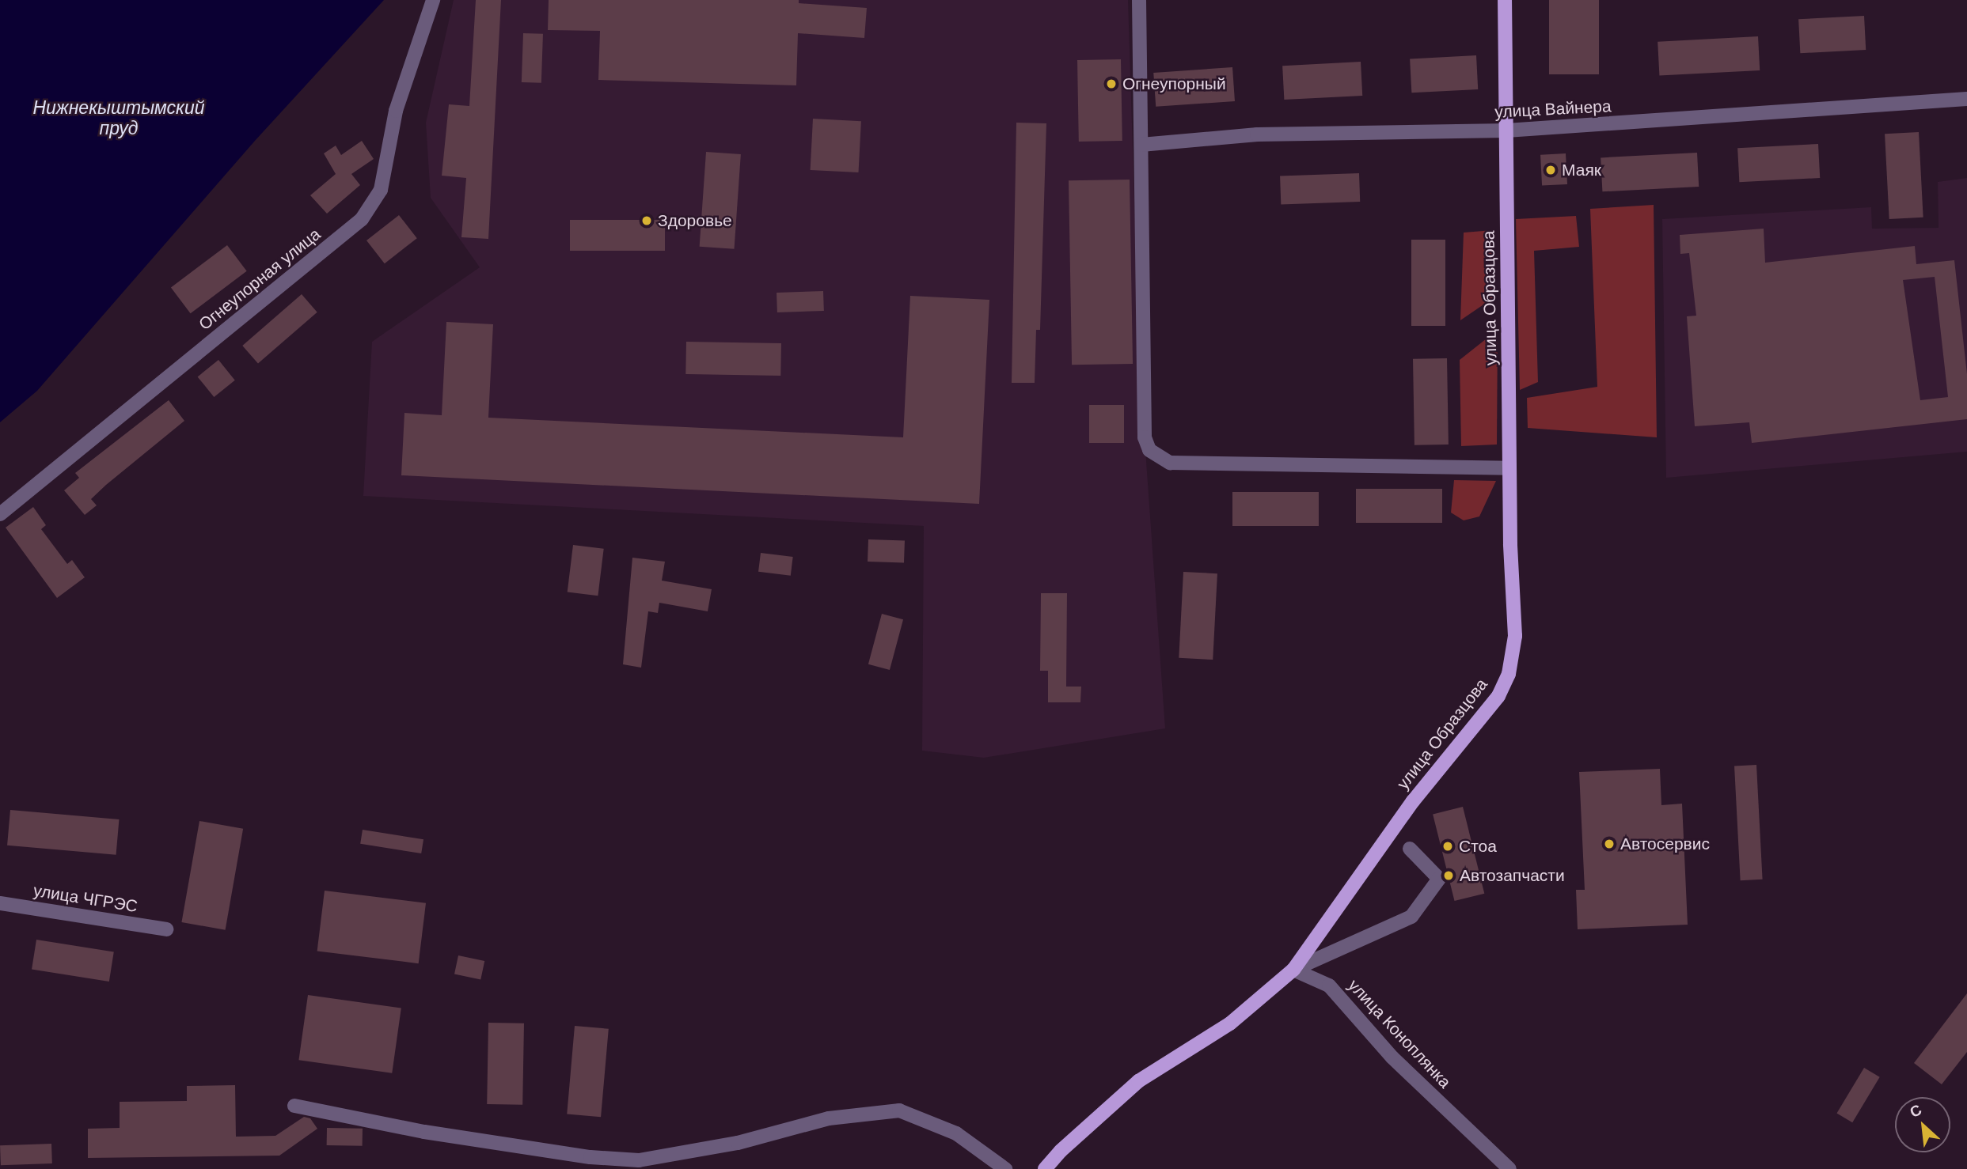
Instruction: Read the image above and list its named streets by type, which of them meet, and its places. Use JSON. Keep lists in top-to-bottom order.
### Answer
{
  "streets": {
    "main road": ["улица Образцова"],
    "street": [
      "улица Вайнера",
      "Огнеупорная улица",
      "улица ЧГРЭС",
      "улица Коноплянка"
    ]
  },
  "crossings": [
    ["улица Вайнера", "улица Образцова"],
    ["улица Образцова", "улица Коноплянка"]
  ],
  "water": ["Нижнекыштымский пруд"],
  "places": [
    "Огнеупорный",
    "Маяк",
    "Здоровье",
    "Автосервис",
    "Стоа",
    "Автозапчасти"
  ],
  "north": "top left"
}
